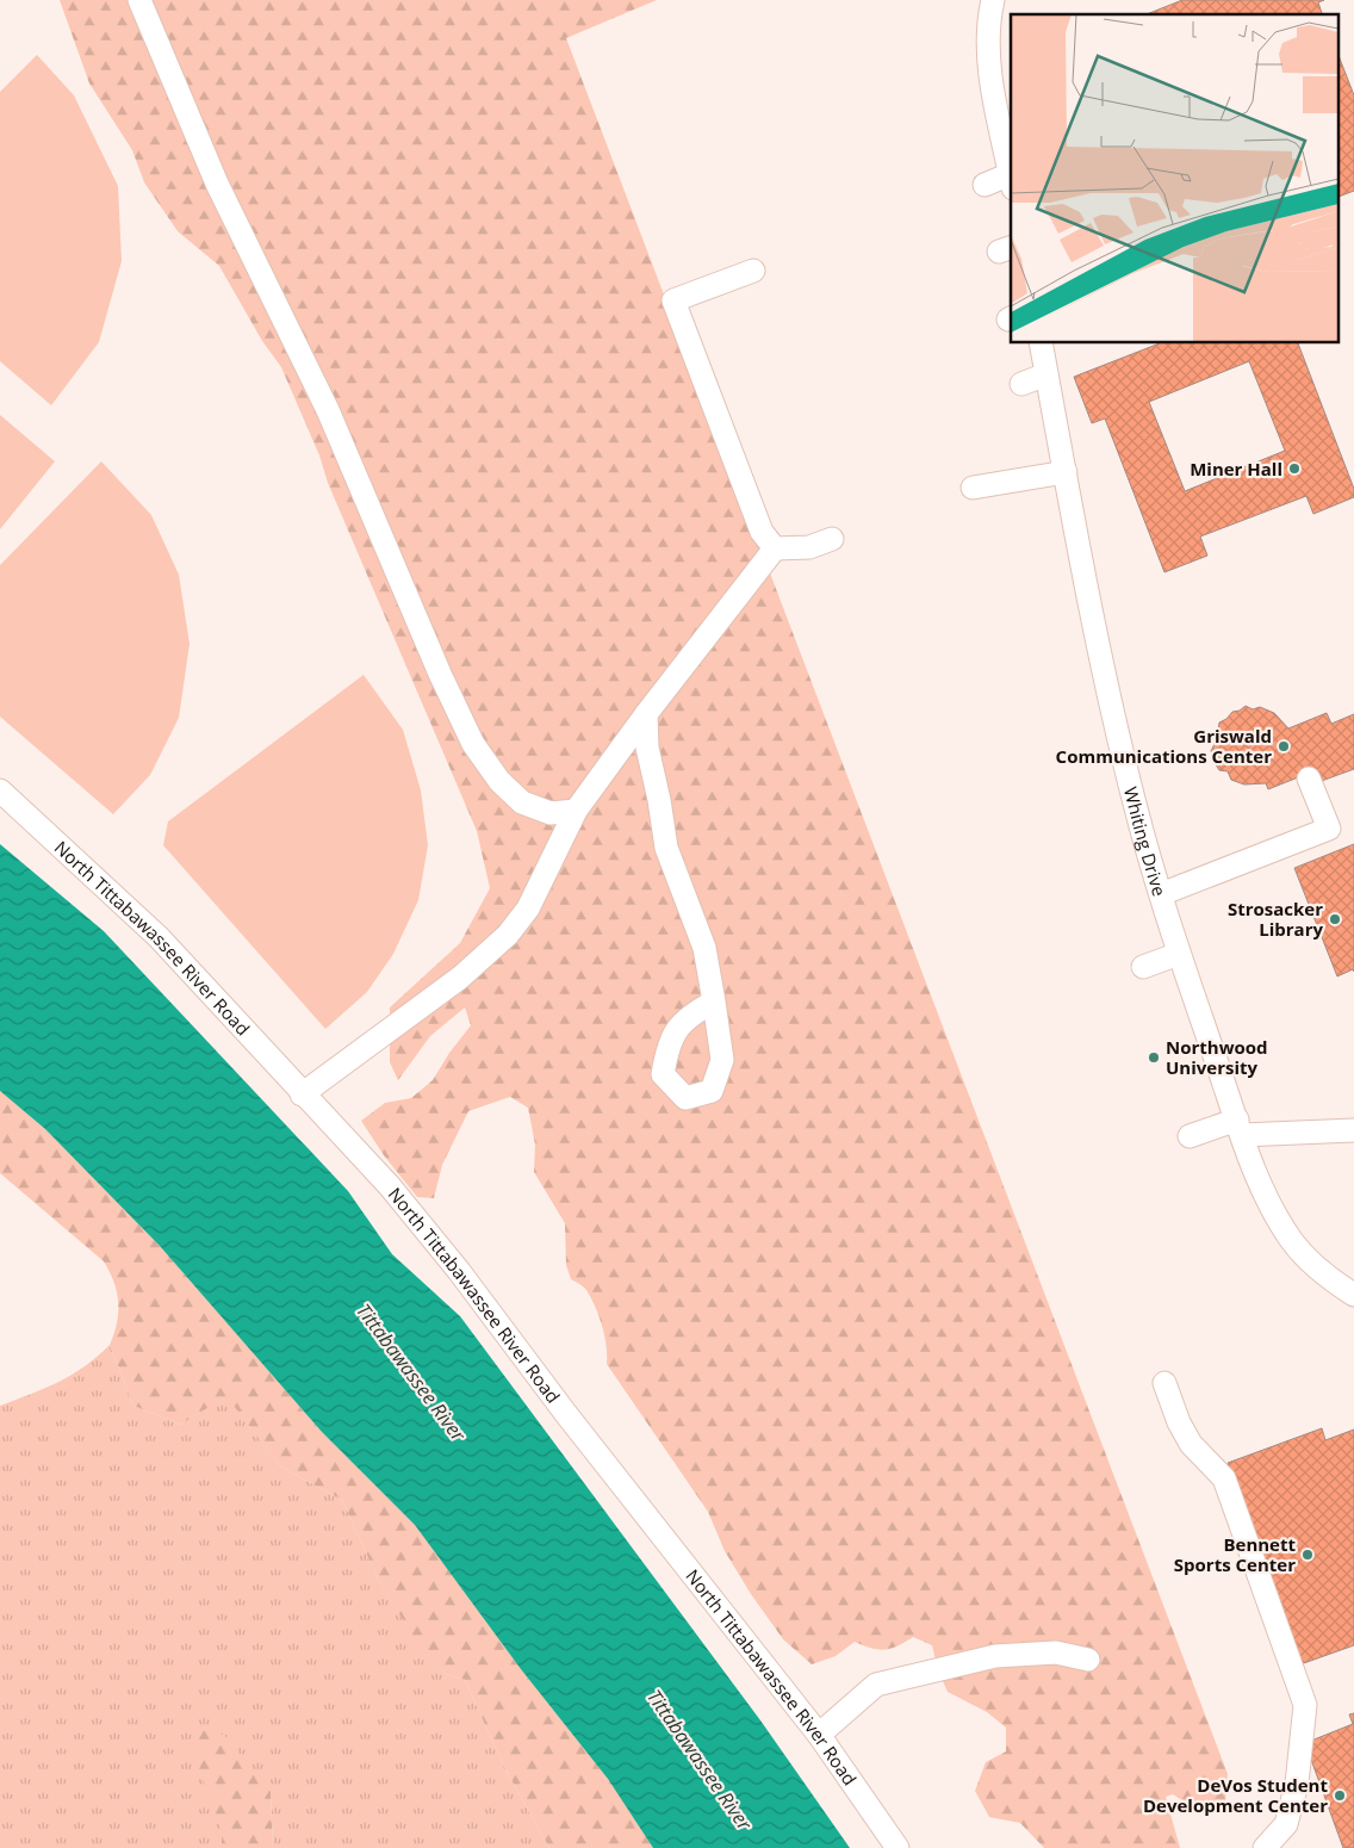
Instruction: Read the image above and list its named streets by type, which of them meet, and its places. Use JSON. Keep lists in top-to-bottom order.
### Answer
{
  "streets": {
    "street": ["Whiting Drive", "North Tittabawassee River Road"]
  },
  "water": ["Tittabawassee River"],
  "places": [
    "Miner Hall",
    "Griswald Communications Center",
    "Strosacker Library",
    "Northwood University",
    "Bennett Sports Center",
    "DeVos Student Development Center"
  ]
}
